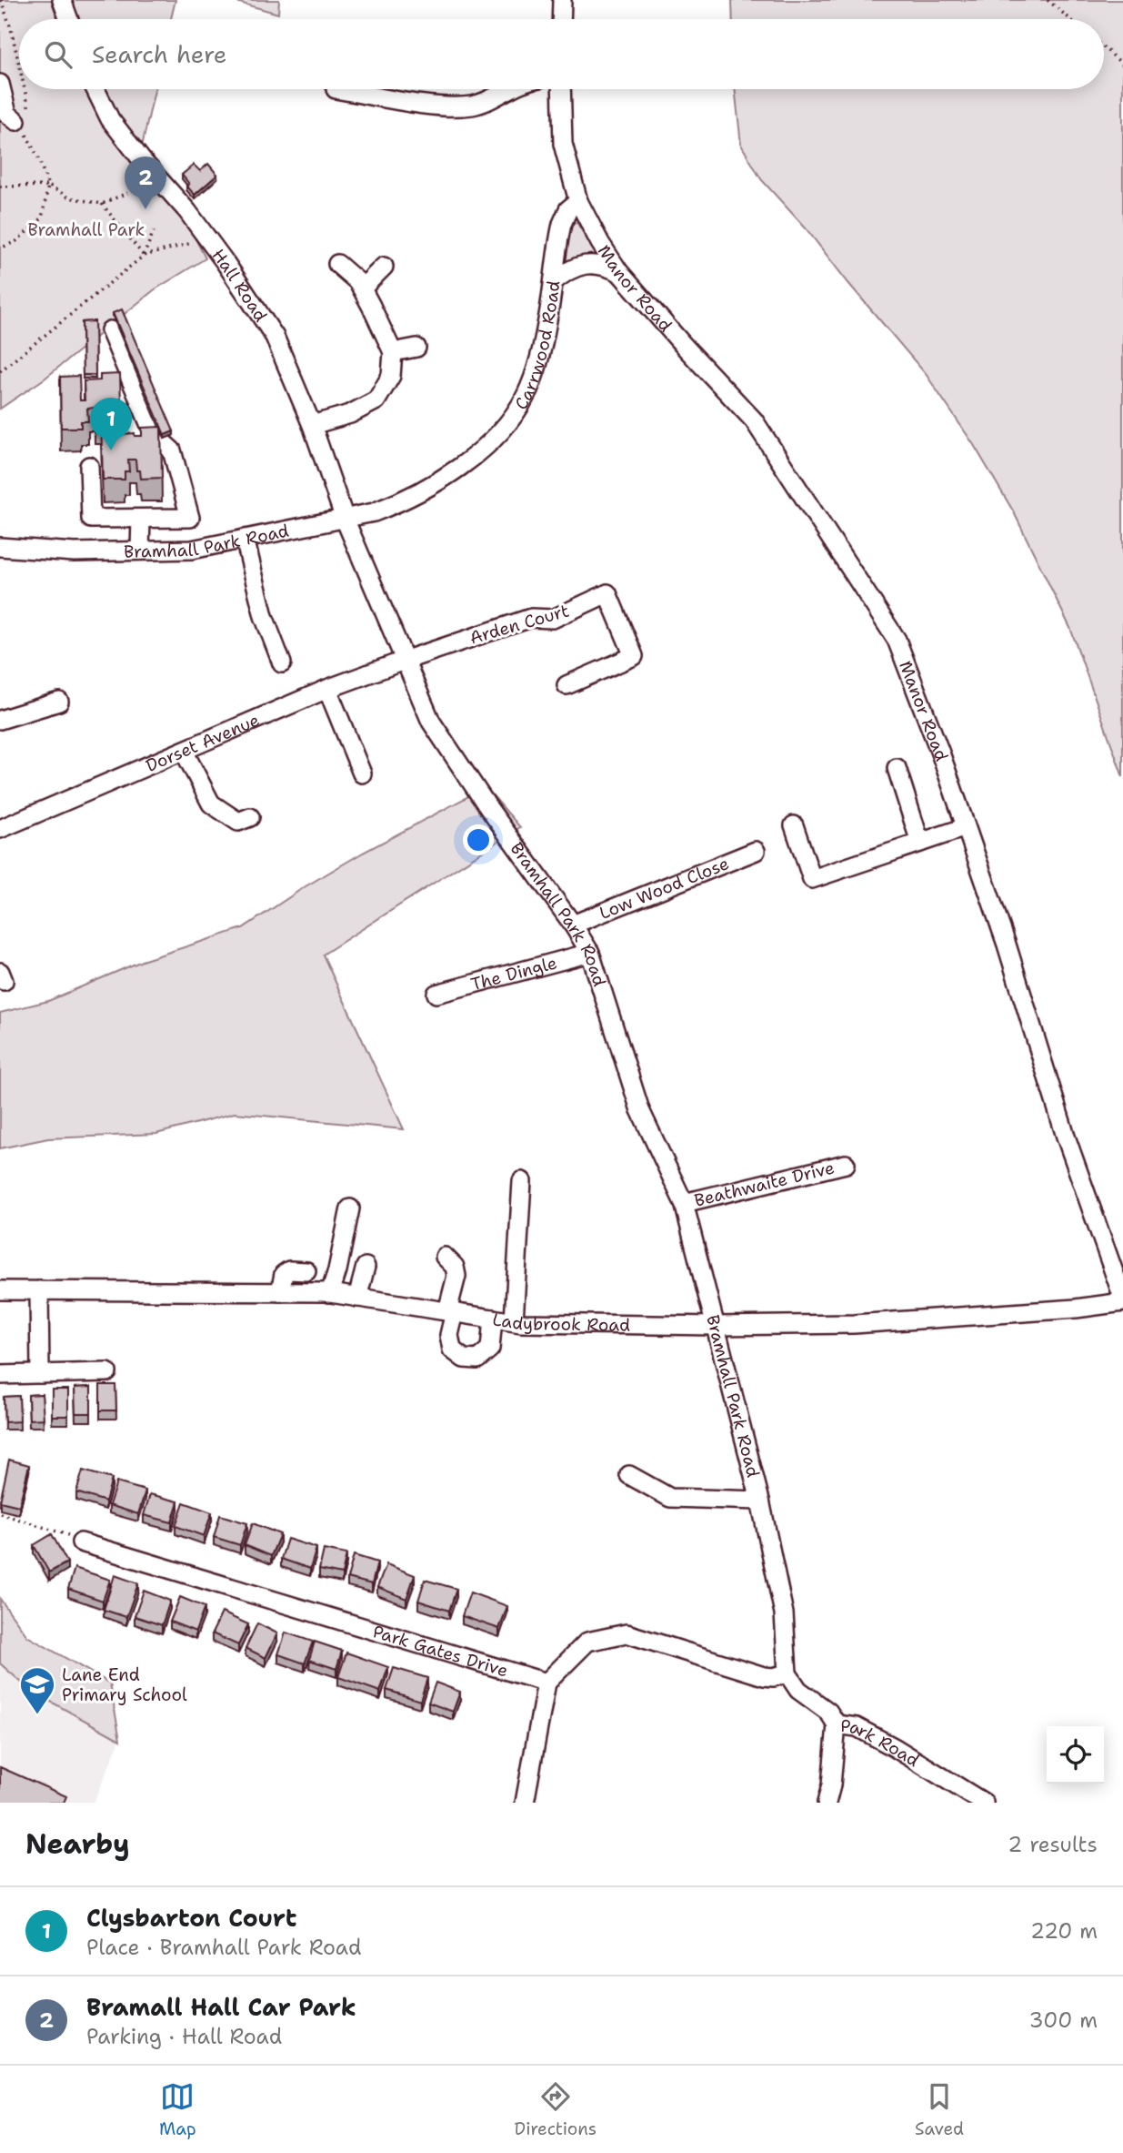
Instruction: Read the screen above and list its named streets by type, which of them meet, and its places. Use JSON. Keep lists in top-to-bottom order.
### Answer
{
  "streets": {
    "street": [
      "Hall Road",
      "Manor Road",
      "Carrwood Road",
      "Bramhall Park Road",
      "Arden Court",
      "Dorset Avenue",
      "Low Wood Close",
      "The Dingle",
      "Beathwaite Drive",
      "Ladybrook Road",
      "Park Gates Drive",
      "Park Road"
    ]
  },
  "crossings": [
    ["Hall Road", "Carrwood Road"],
    ["Hall Road", "Bramhall Park Road"],
    ["Manor Road", "Carrwood Road"],
    ["Manor Road", "Ladybrook Road"],
    ["Carrwood Road", "Bramhall Park Road"],
    ["Bramhall Park Road", "Arden Court"],
    ["Bramhall Park Road", "Dorset Avenue"],
    ["Bramhall Park Road", "Low Wood Close"],
    ["Bramhall Park Road", "The Dingle"],
    ["Bramhall Park Road", "Beathwaite Drive"],
    ["Bramhall Park Road", "Ladybrook Road"],
    ["Bramhall Park Road", "Park Road"],
    ["Arden Court", "Dorset Avenue"]
  ],
  "parks": ["Bramhall Park"],
  "places": {
    "school or university": ["Lane End Primary School"]
  },
  "page": {
    "search": "Search here",
    "pins": ["2", "1"],
    "heading": ["Nearby", "2 results"],
    "list": [
      {
        "mark": "1",
        "name": "Clysbarton Court",
        "note": "Place · Bramhall Park Road",
        "value": "220 m"
      },
      {
        "mark": "2",
        "name": "Bramall Hall Car Park",
        "note": "Parking · Hall Road",
        "value": "300 m"
      }
    ],
    "nav": ["Map", "Directions", "Saved"]
  }
}
